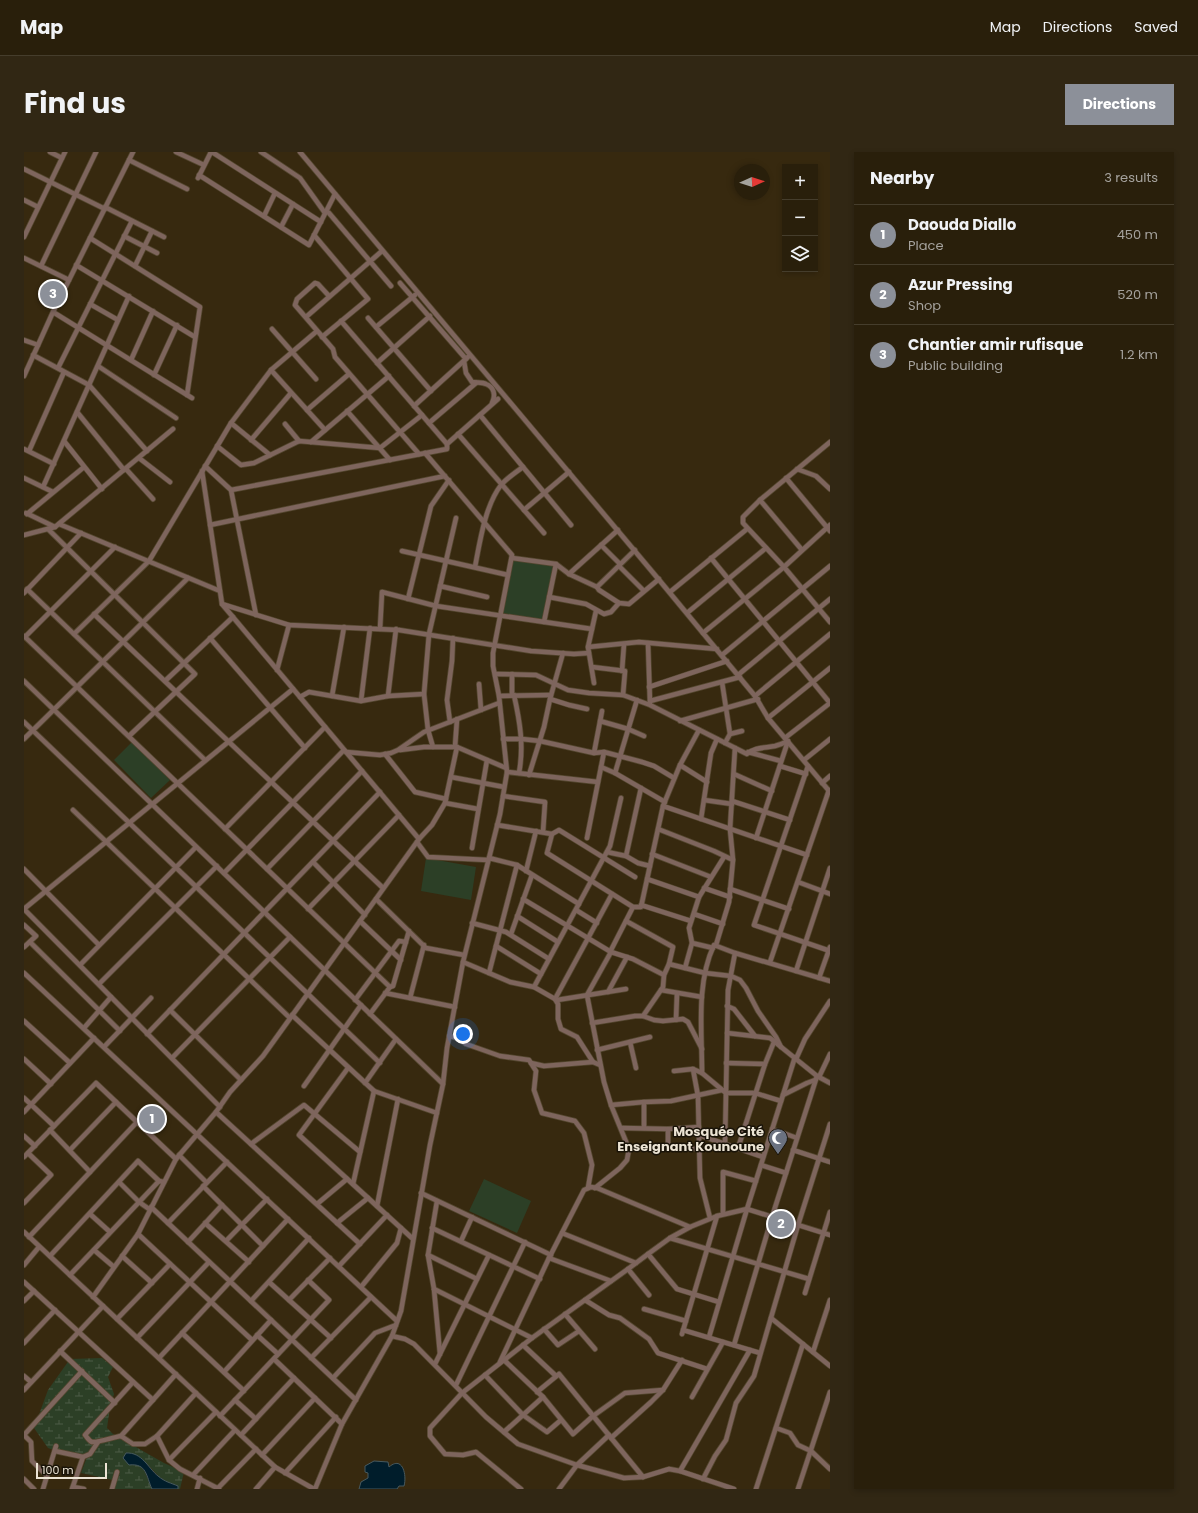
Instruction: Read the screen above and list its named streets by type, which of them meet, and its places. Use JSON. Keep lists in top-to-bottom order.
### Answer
{
  "places": {
    "mosque": ["Mosquée Cité Enseignant Kounoune"]
  },
  "scale_bar": "100 m",
  "north": "right",
  "page": {
    "header": "Map",
    "nav": ["Map", "Directions", "Saved"],
    "title": "Find us",
    "buttons": "Directions",
    "heading": ["Nearby", "3 results"],
    "map_buttons": ["+", "−"],
    "list": [
      {
        "mark": "1",
        "name": "Daouda Diallo",
        "note": "Place",
        "value": "450 m"
      },
      {
        "mark": "2",
        "name": "Azur Pressing",
        "note": "Shop",
        "value": "520 m"
      },
      {
        "mark": "3",
        "name": "Chantier amir rufisque",
        "note": "Public building",
        "value": "1.2 km"
      }
    ],
    "pins": ["3", "1", "2"],
    "scale": "100 m"
  }
}
